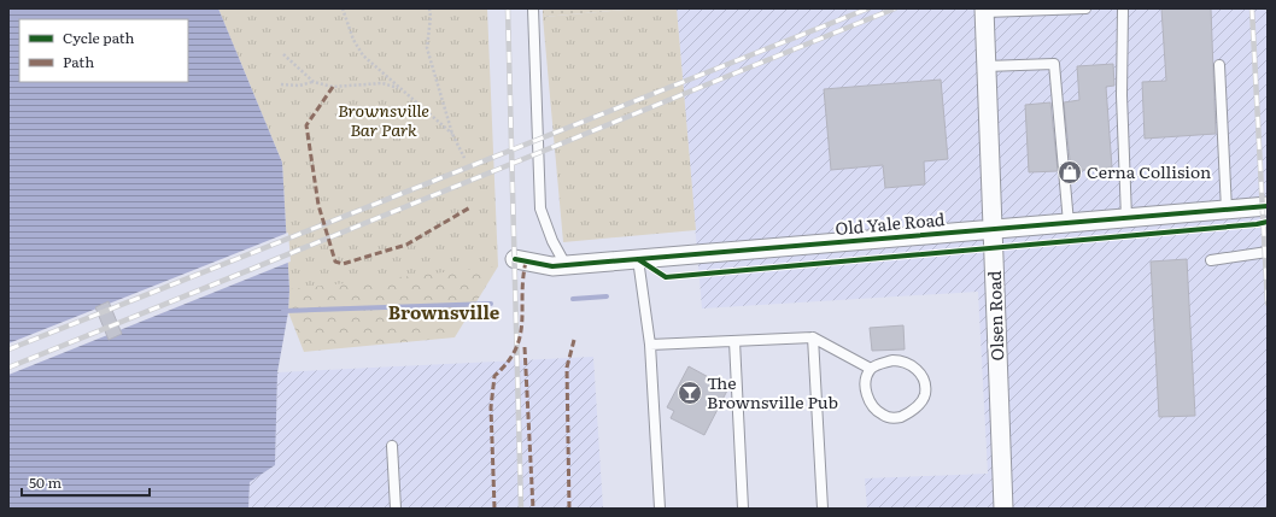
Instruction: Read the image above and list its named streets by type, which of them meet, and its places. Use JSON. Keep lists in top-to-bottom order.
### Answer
{
  "streets": {
    "street": ["Old Yale Road", "Olsen Road"]
  },
  "crossings": [
    ["Old Yale Road", "Olsen Road"]
  ],
  "districts": ["Brownsville"],
  "parks": ["Brownsville Bar Park"],
  "places": {
    "shop": ["Cerna Collision"],
    "bar": ["The Brownsville Pub"]
  },
  "legend": ["Cycle path", "Path"],
  "scale_bar": "50 m"
}
